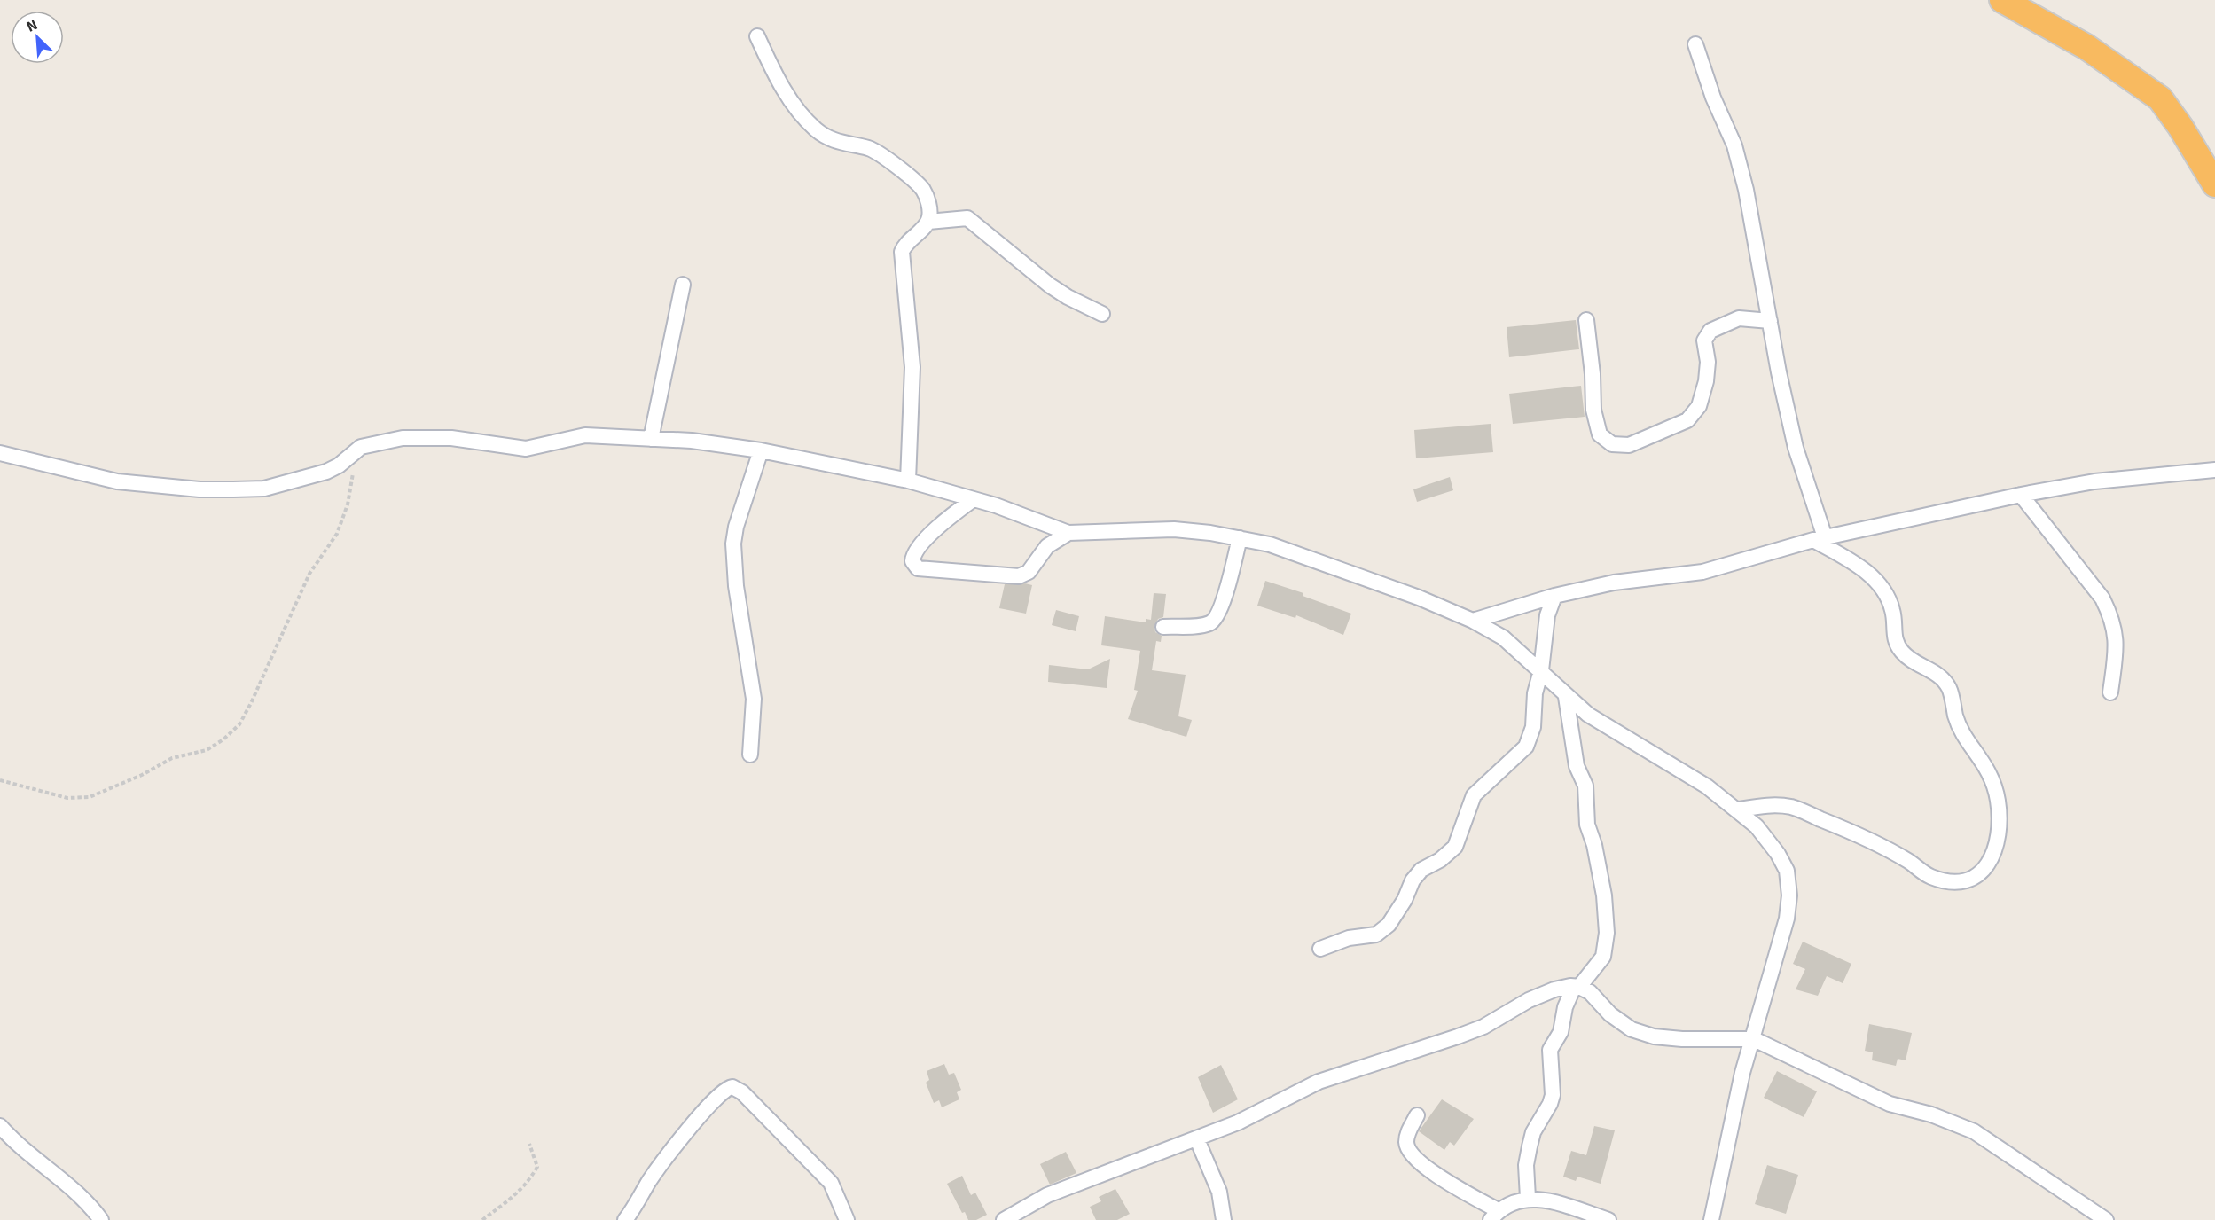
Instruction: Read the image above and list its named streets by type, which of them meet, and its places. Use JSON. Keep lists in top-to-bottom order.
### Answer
{
  "north": "top left"
}
